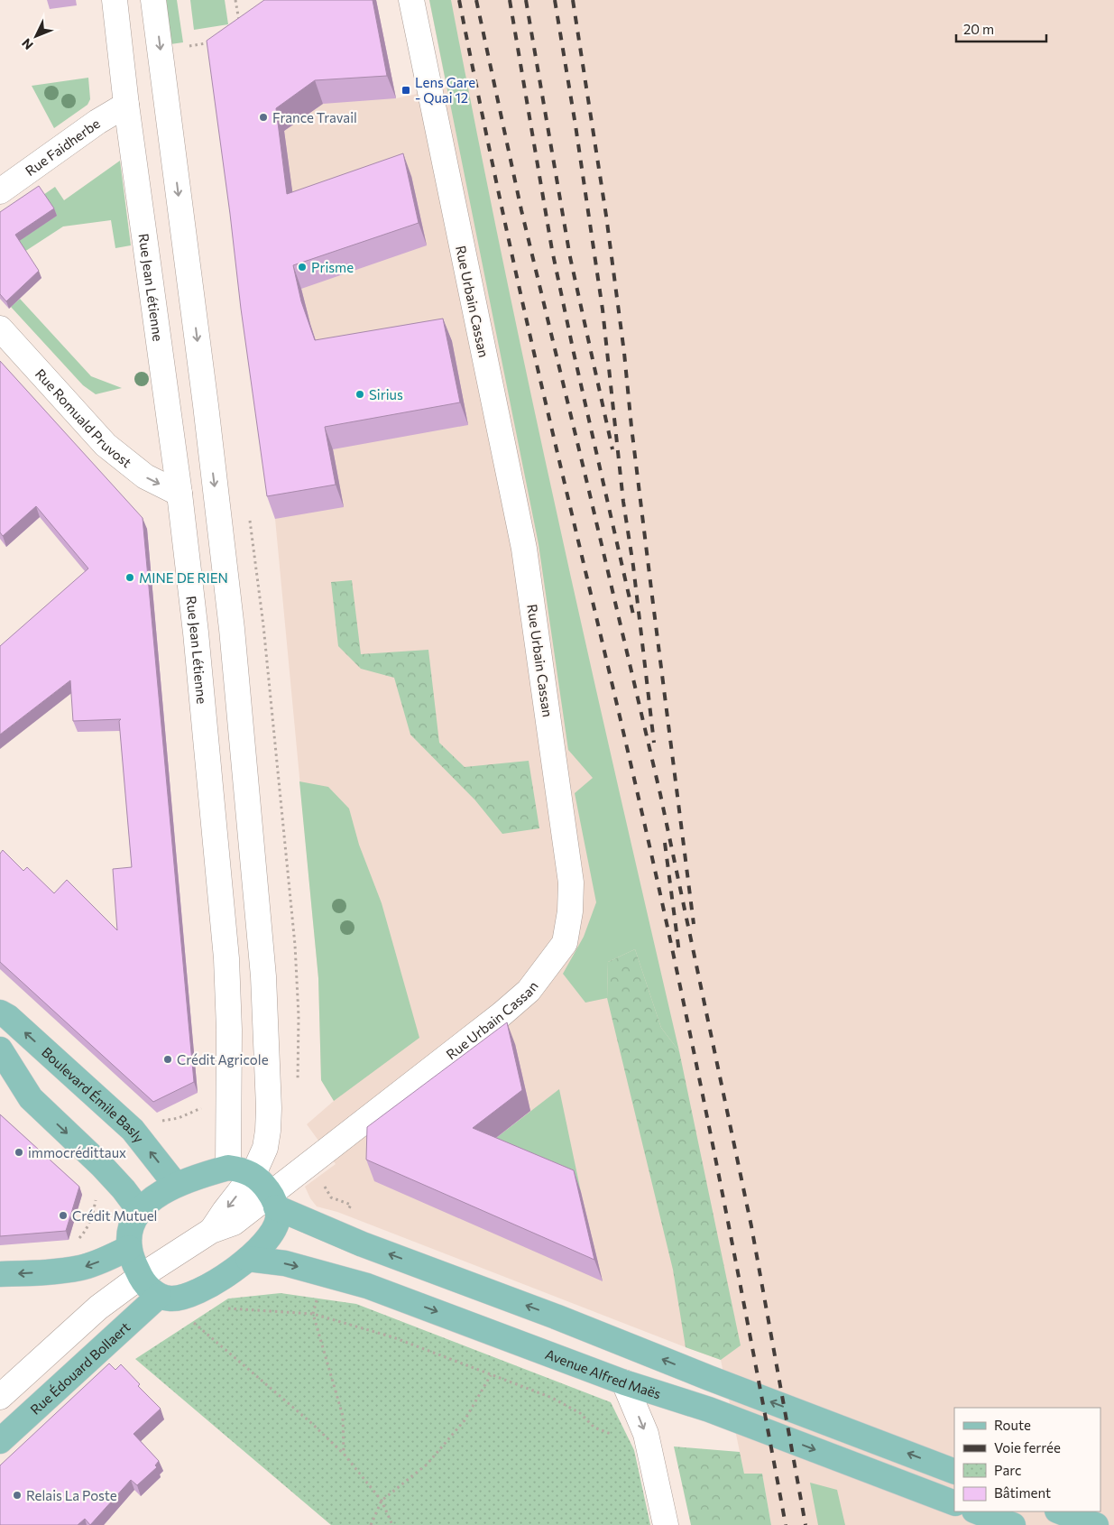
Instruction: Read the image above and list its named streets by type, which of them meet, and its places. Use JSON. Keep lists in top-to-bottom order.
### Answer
{
  "streets": {
    "main road": ["Boulevard Émile Basly", "Rue Édouard Bollaert", "Avenue Alfred Maës"],
    "street": [
      "Rue Faidherbe",
      "Rue Jean Létienne",
      "Rue Urbain Cassan",
      "Rue Romuald Pruvost"
    ]
  },
  "crossings": [
    ["Rue Faidherbe", "Rue Jean Létienne"],
    ["Rue Jean Létienne", "Rue Romuald Pruvost"]
  ],
  "one_way": ["Rue Romuald Pruvost"],
  "places": {
    "transit": ["Lens Gare - Quai 12"],
    "other": [
      "France Travail",
      "Prisme",
      "Sirius",
      "MINE DE RIEN",
      "Crédit Agricole",
      "immocrédittaux",
      "Crédit Mutuel",
      "Relais La Poste"
    ]
  },
  "legend": [
    "Route",
    "Voie ferrée",
    "Parc",
    "Bâtiment"
  ],
  "scale_bar": "20 m",
  "north": "bottom left"
}
